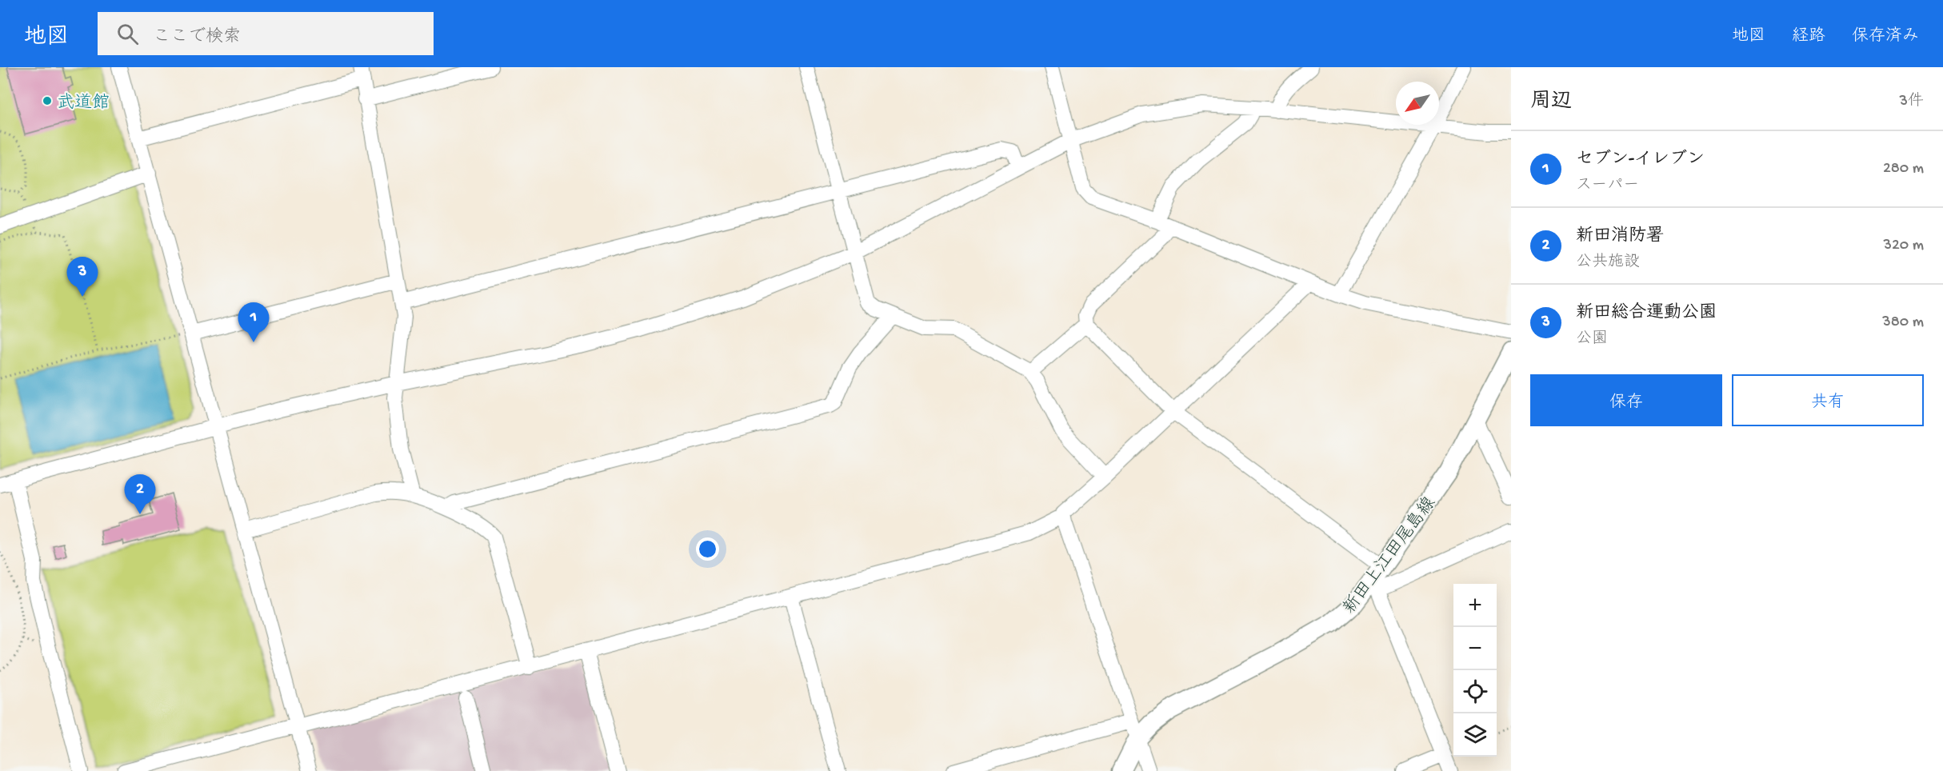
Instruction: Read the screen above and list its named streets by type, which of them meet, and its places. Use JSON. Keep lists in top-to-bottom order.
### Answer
{
  "streets": {
    "main road": ["新田上江田尾島線"]
  },
  "places": ["武道館"],
  "north": "bottom left",
  "page": {
    "header": "地図",
    "search": "ここで検索",
    "nav": ["地図", "経路", "保存済み"],
    "heading": ["周辺", "3件"],
    "list": [
      {
        "mark": "1",
        "name": "セブン-イレブン",
        "note": "スーパー",
        "value": "280 m"
      },
      {
        "mark": "2",
        "name": "新田消防署",
        "note": "公共施設",
        "value": "320 m"
      },
      {
        "mark": "3",
        "name": "新田総合運動公園",
        "note": "公園",
        "value": "380 m"
      }
    ],
    "pins": ["3", "1", "2"],
    "buttons": ["保存", "共有"],
    "map_buttons": ["+", "−"]
  }
}
